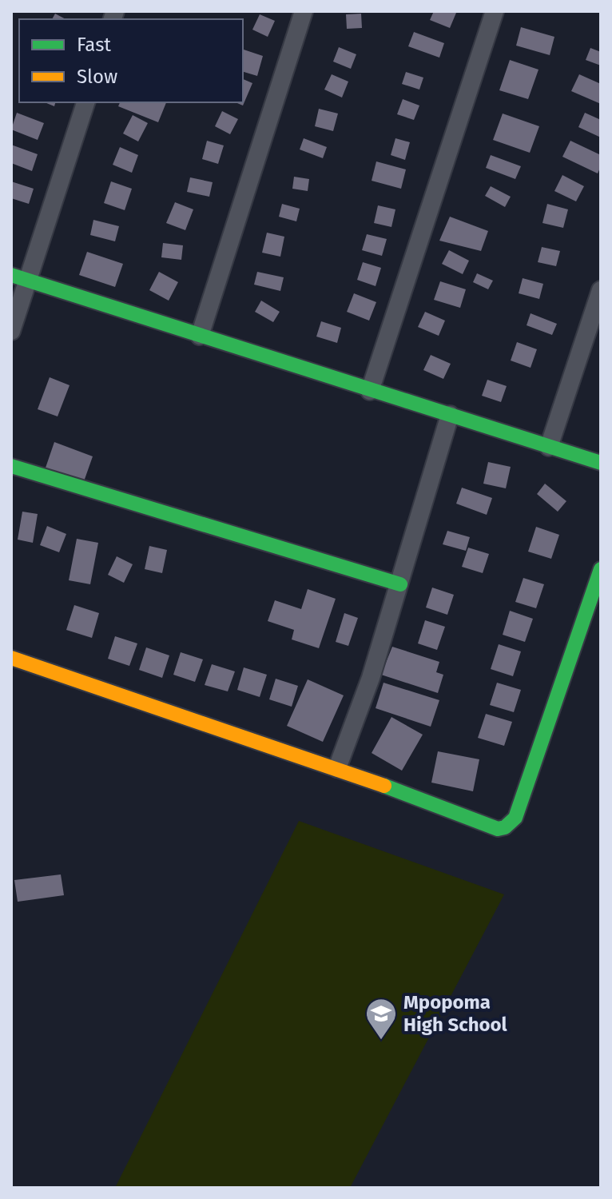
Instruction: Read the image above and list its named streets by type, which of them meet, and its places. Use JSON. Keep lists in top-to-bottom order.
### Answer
{
  "places": {
    "school or university": ["Mpopoma High School"]
  },
  "legend": ["Fast", "Slow"]
}
